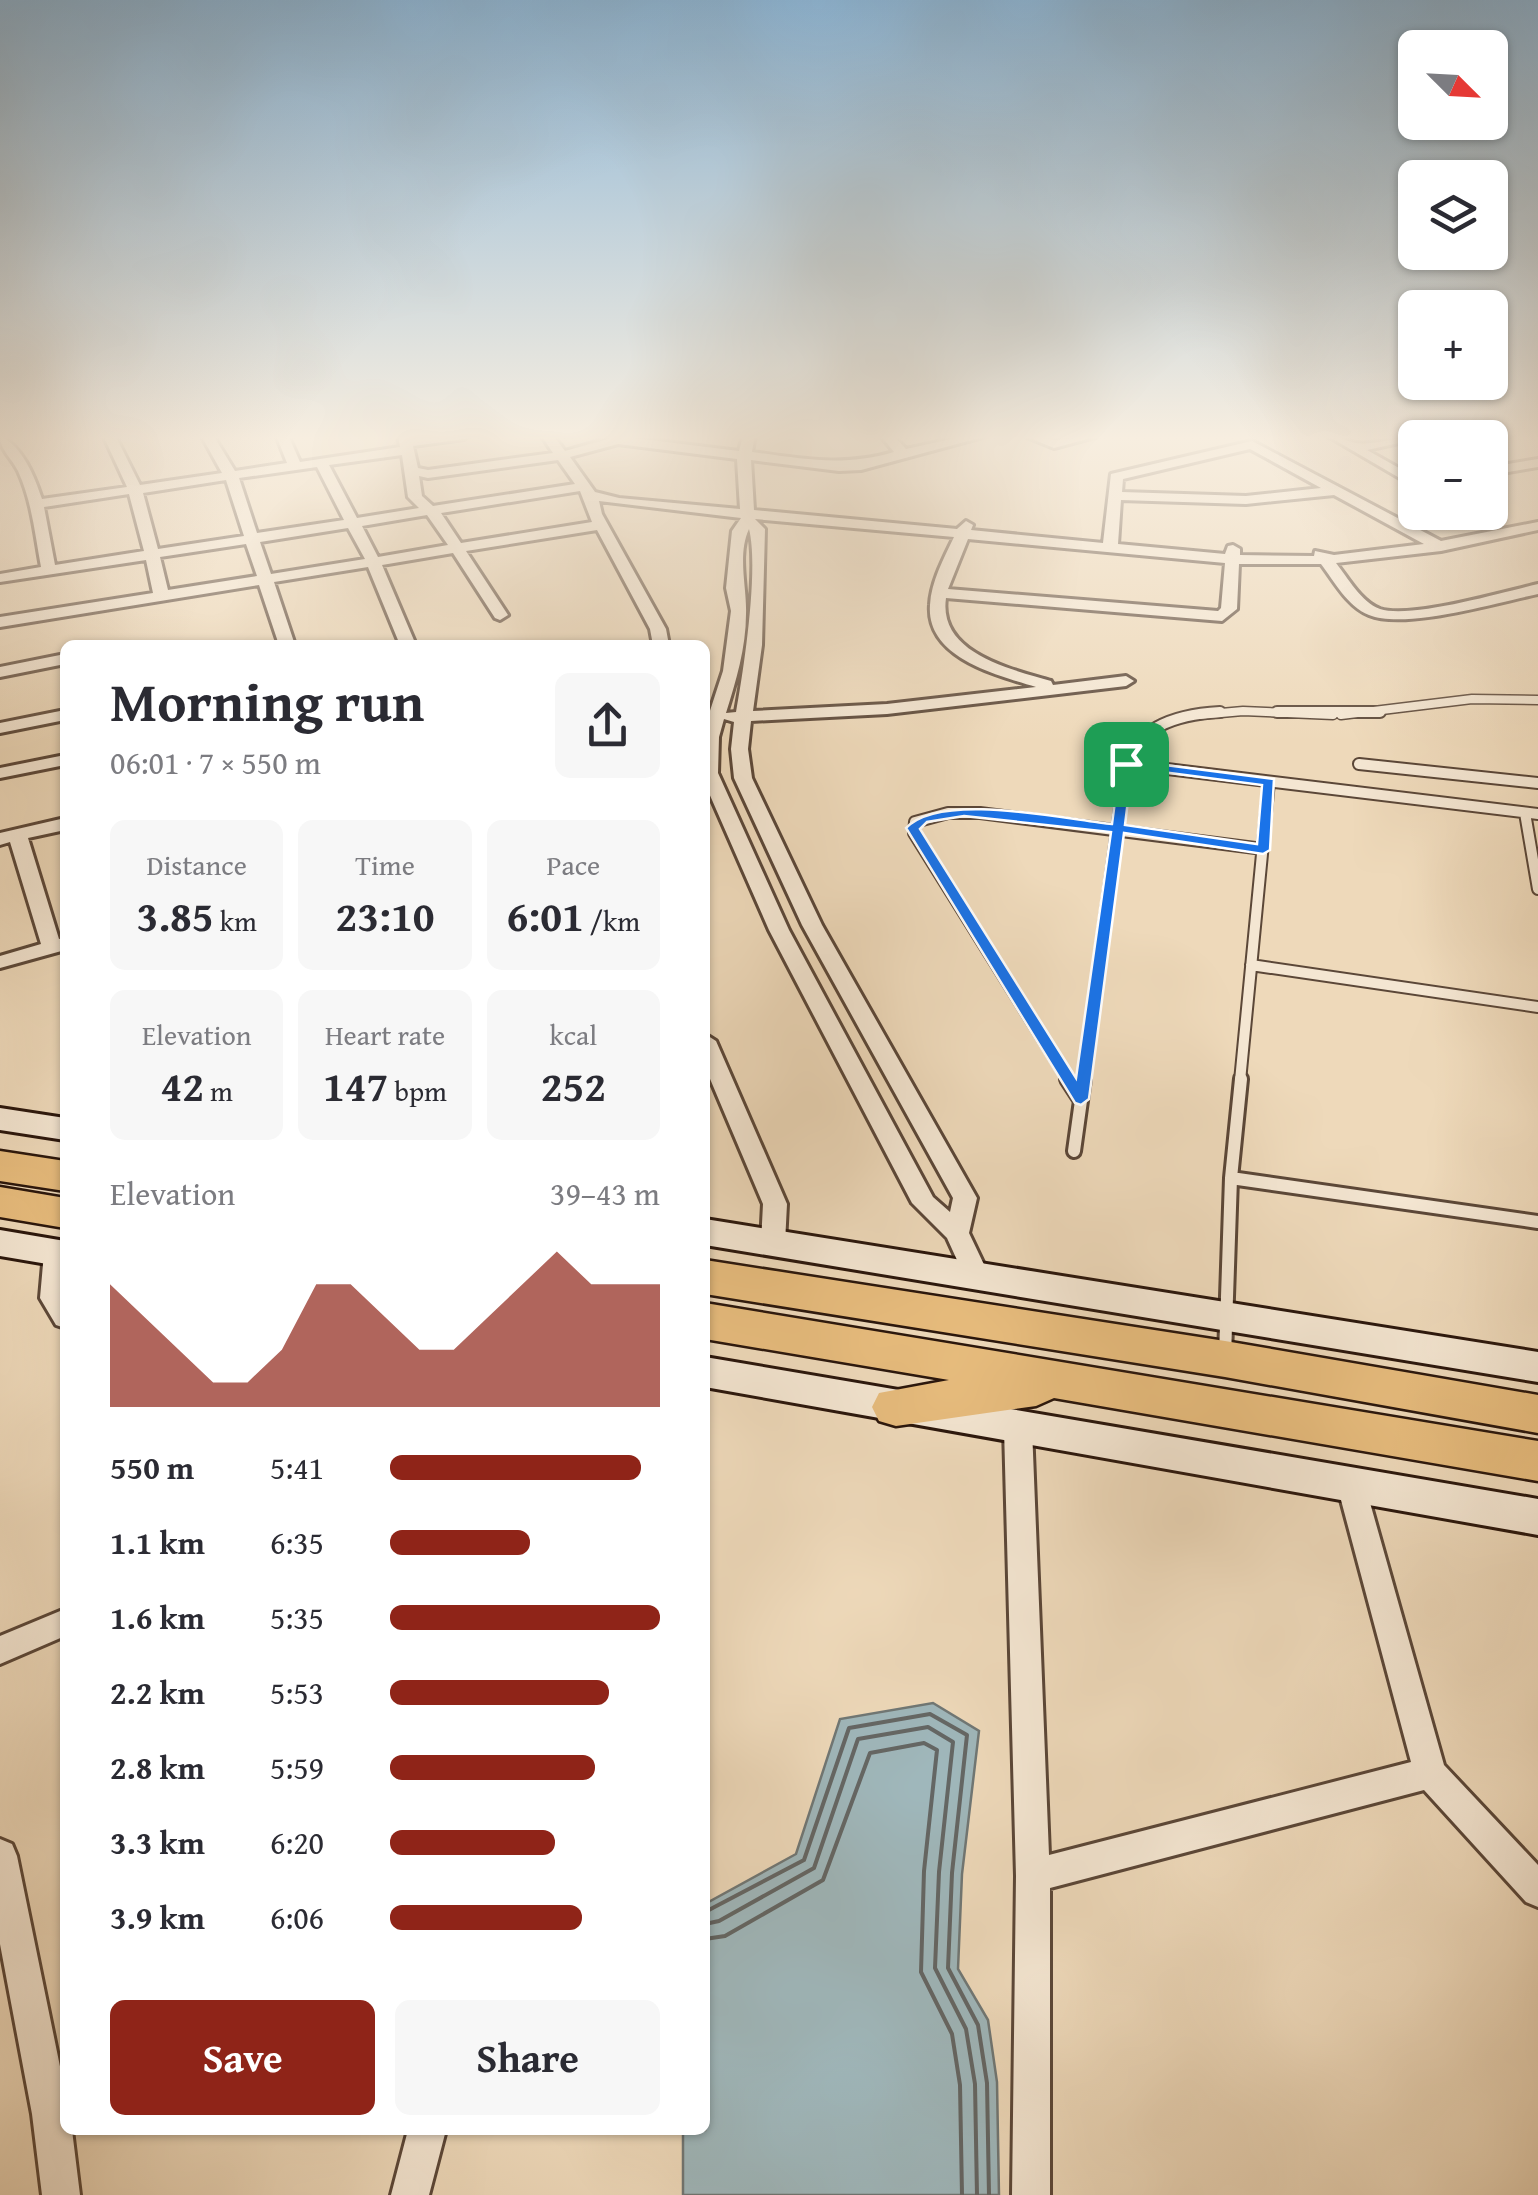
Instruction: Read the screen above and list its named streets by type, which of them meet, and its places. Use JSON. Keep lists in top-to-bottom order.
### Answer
{
  "north": "bottom right",
  "page": {
    "map_buttons": ["+", "−"],
    "heading": ["Morning run", "06:01 · 7 × 550 m"],
    "stats": [
      ["Distance", "3.85 km"],
      ["Time", "23:10"],
      ["Pace", "6:01 /km"],
      ["Elevation", "42 m"],
      ["Heart rate", "147 bpm"],
      ["kcal", "252"]
    ],
    "chart": ["Elevation", "39–43 m"],
    "list": [
      {
        "name": "550 m",
        "note": "5:41"
      },
      {
        "name": "1.1 km",
        "note": "6:35"
      },
      {
        "name": "1.6 km",
        "note": "5:35"
      },
      {
        "name": "2.2 km",
        "note": "5:53"
      },
      {
        "name": "2.8 km",
        "note": "5:59"
      },
      {
        "name": "3.3 km",
        "note": "6:20"
      },
      {
        "name": "3.9 km",
        "note": "6:06"
      }
    ],
    "buttons": ["Save", "Share"]
  }
}
